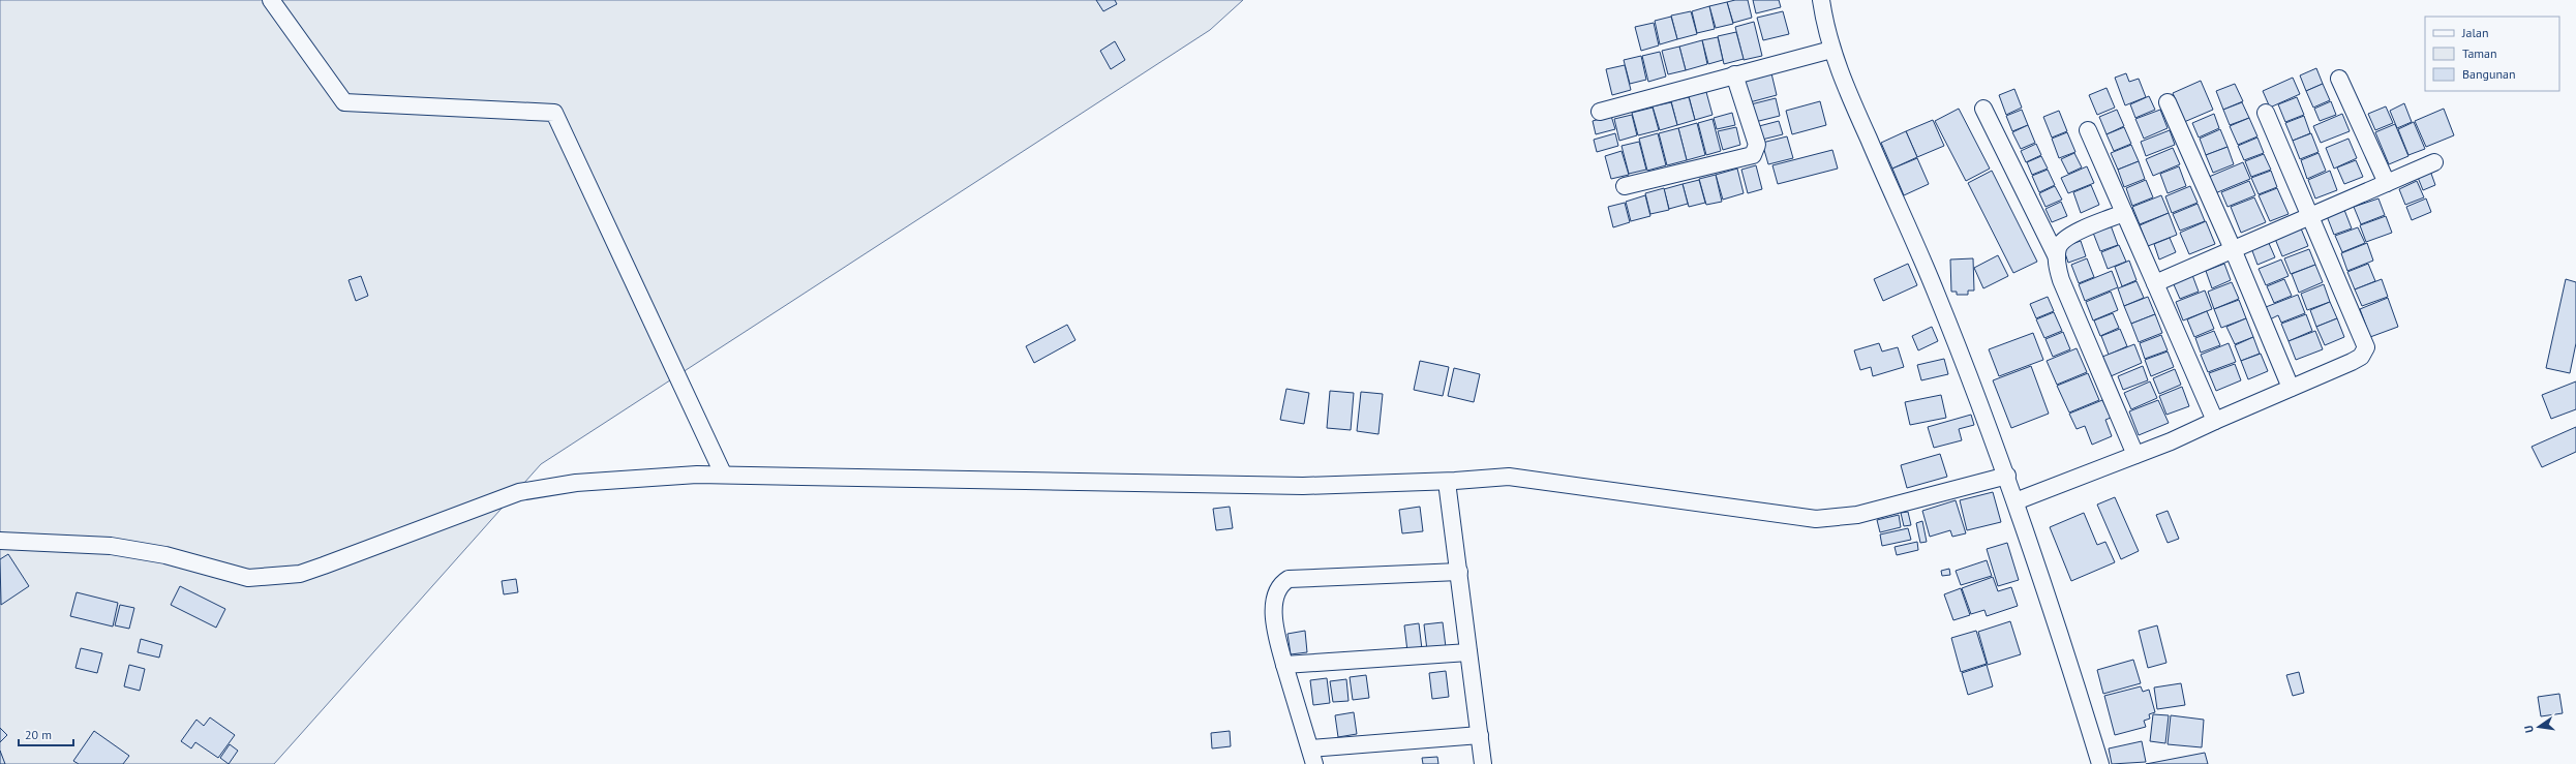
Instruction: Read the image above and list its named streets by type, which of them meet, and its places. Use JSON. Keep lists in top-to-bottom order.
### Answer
{
  "legend": ["Jalan", "Taman", "Bangunan"],
  "scale_bar": "20 m",
  "north": "left"
}
